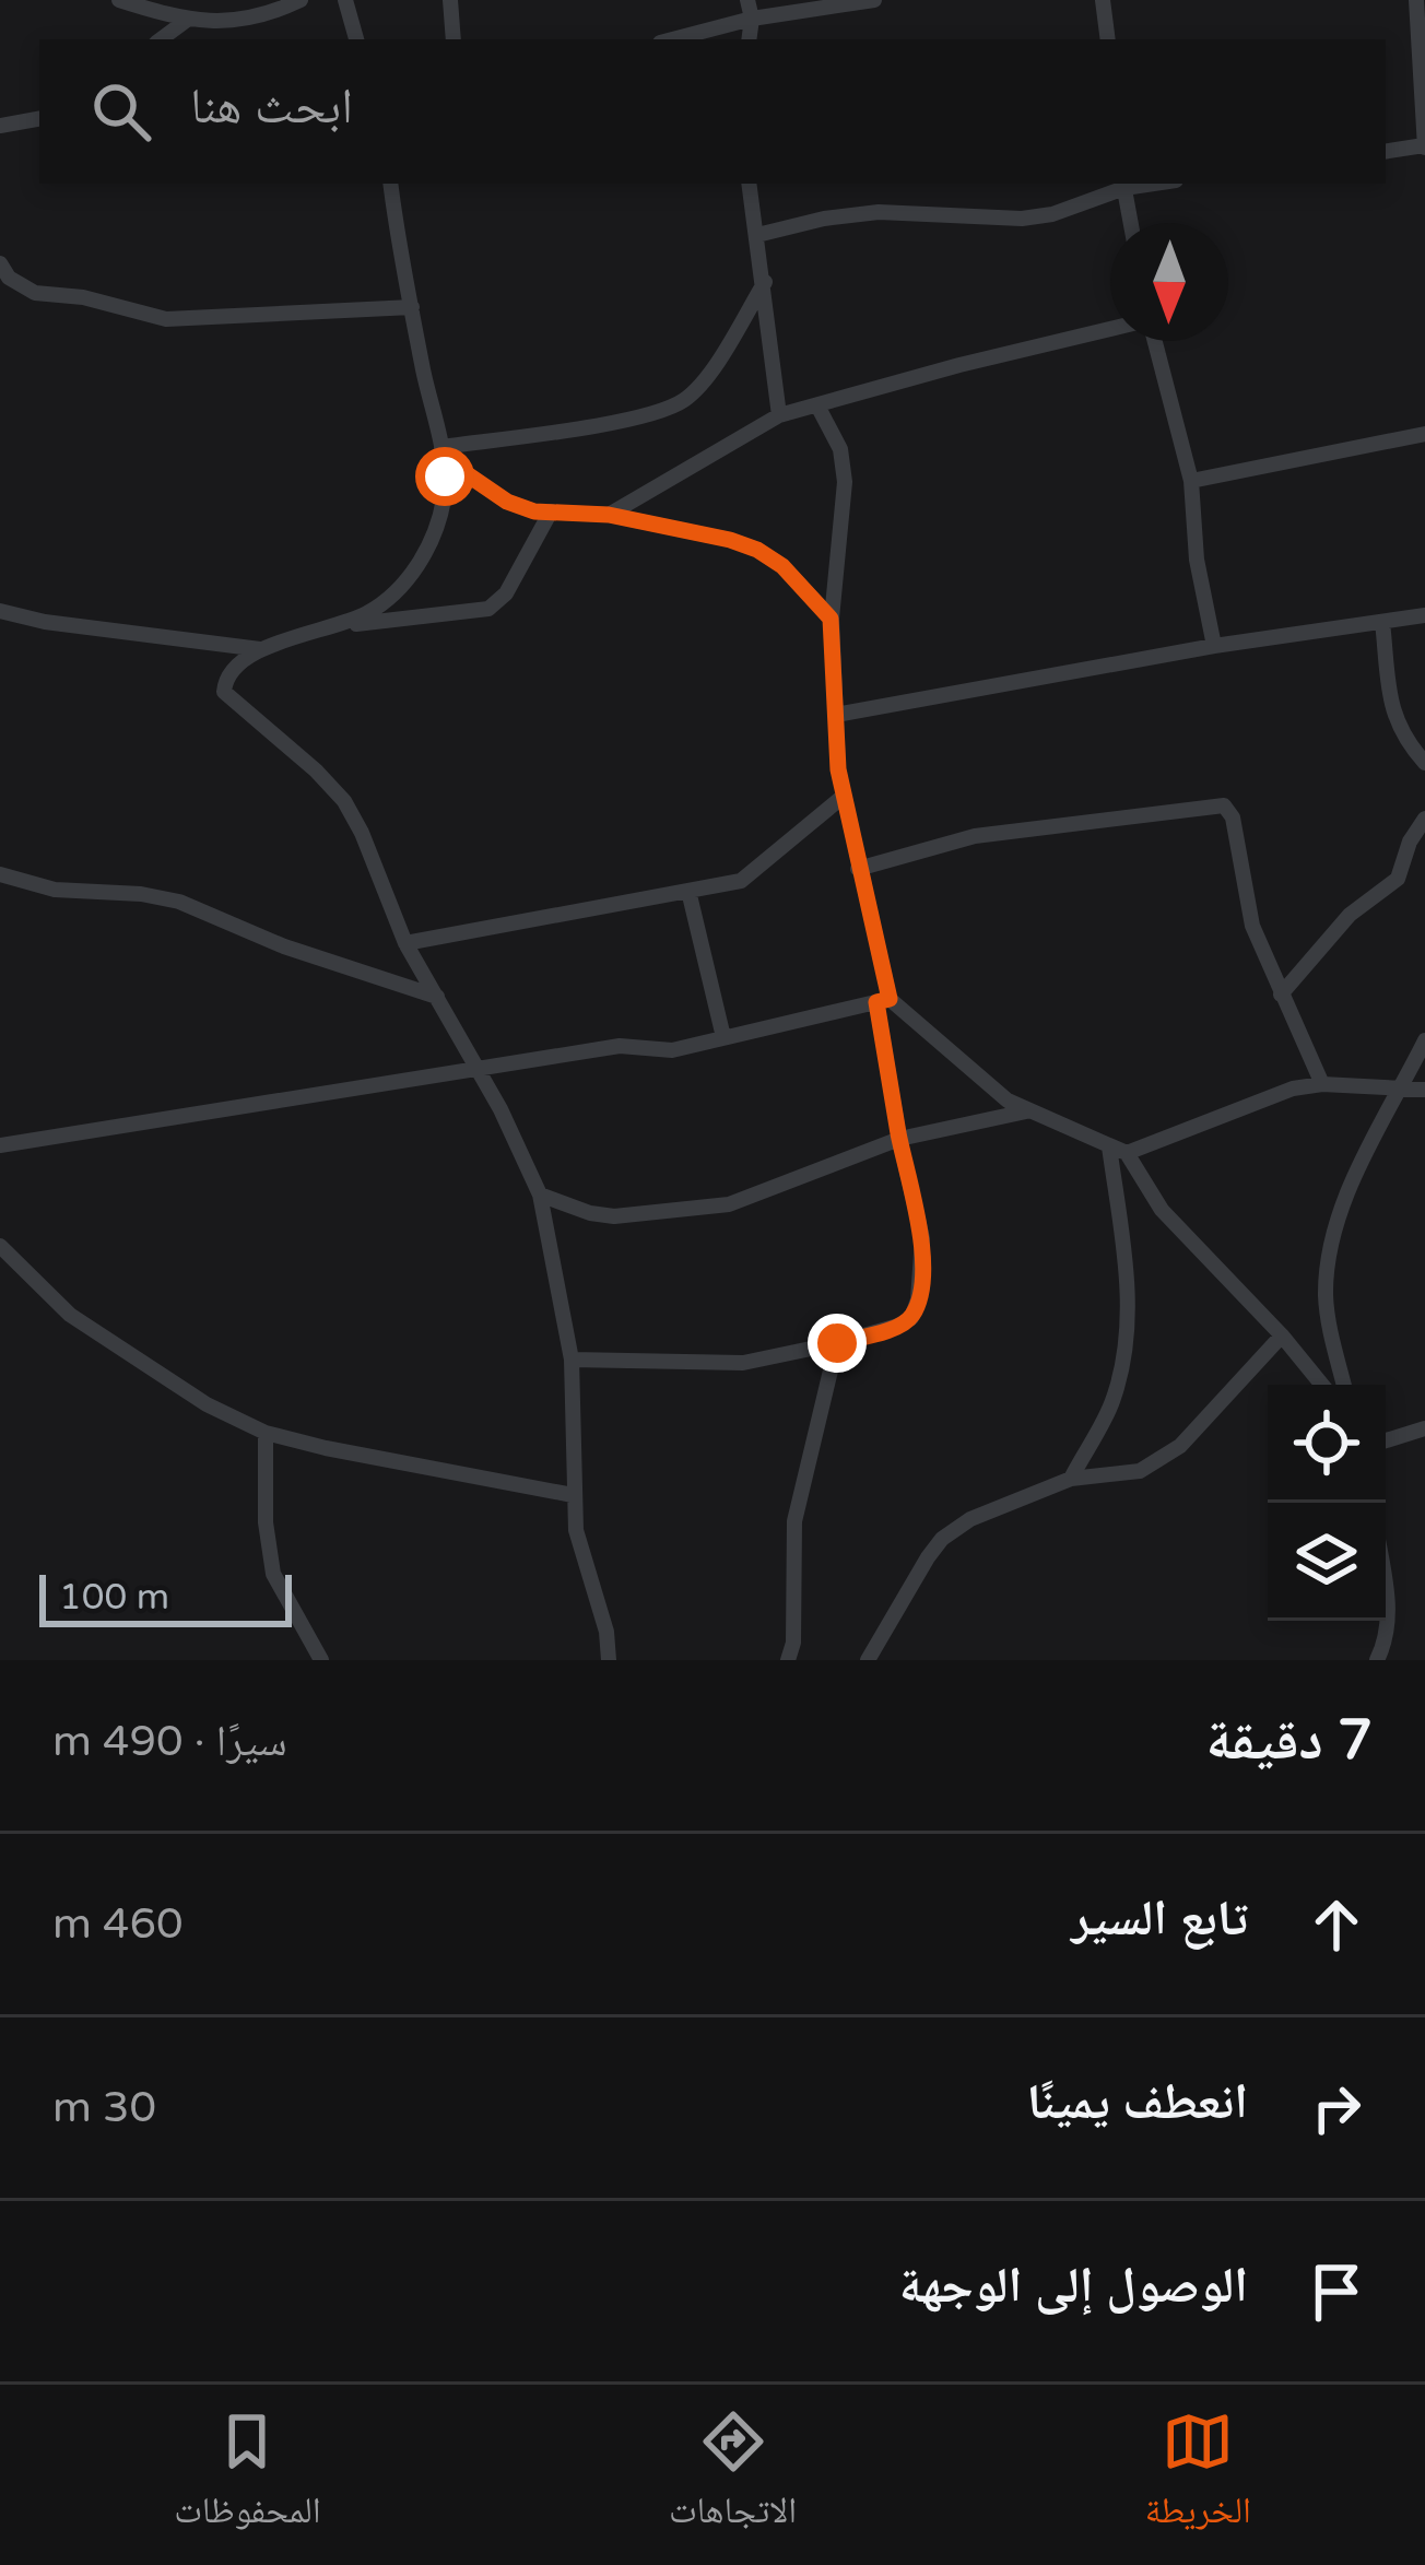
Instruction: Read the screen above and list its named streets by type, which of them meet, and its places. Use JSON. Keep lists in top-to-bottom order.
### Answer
{
  "scale_bar": "100 m",
  "north": "bottom",
  "page": {
    "search": "ابحث هنا",
    "scale": "100 m",
    "heading": ["7 دقيقة", "سيرًا · 490 m"],
    "list": [
      ["تابع السير", "460 m"],
      ["انعطف يمينًا", "30 m"],
      "الوصول إلى الوجهة"
    ],
    "nav": ["الخريطة", "الاتجاهات", "المحفوظات"]
  }
}
